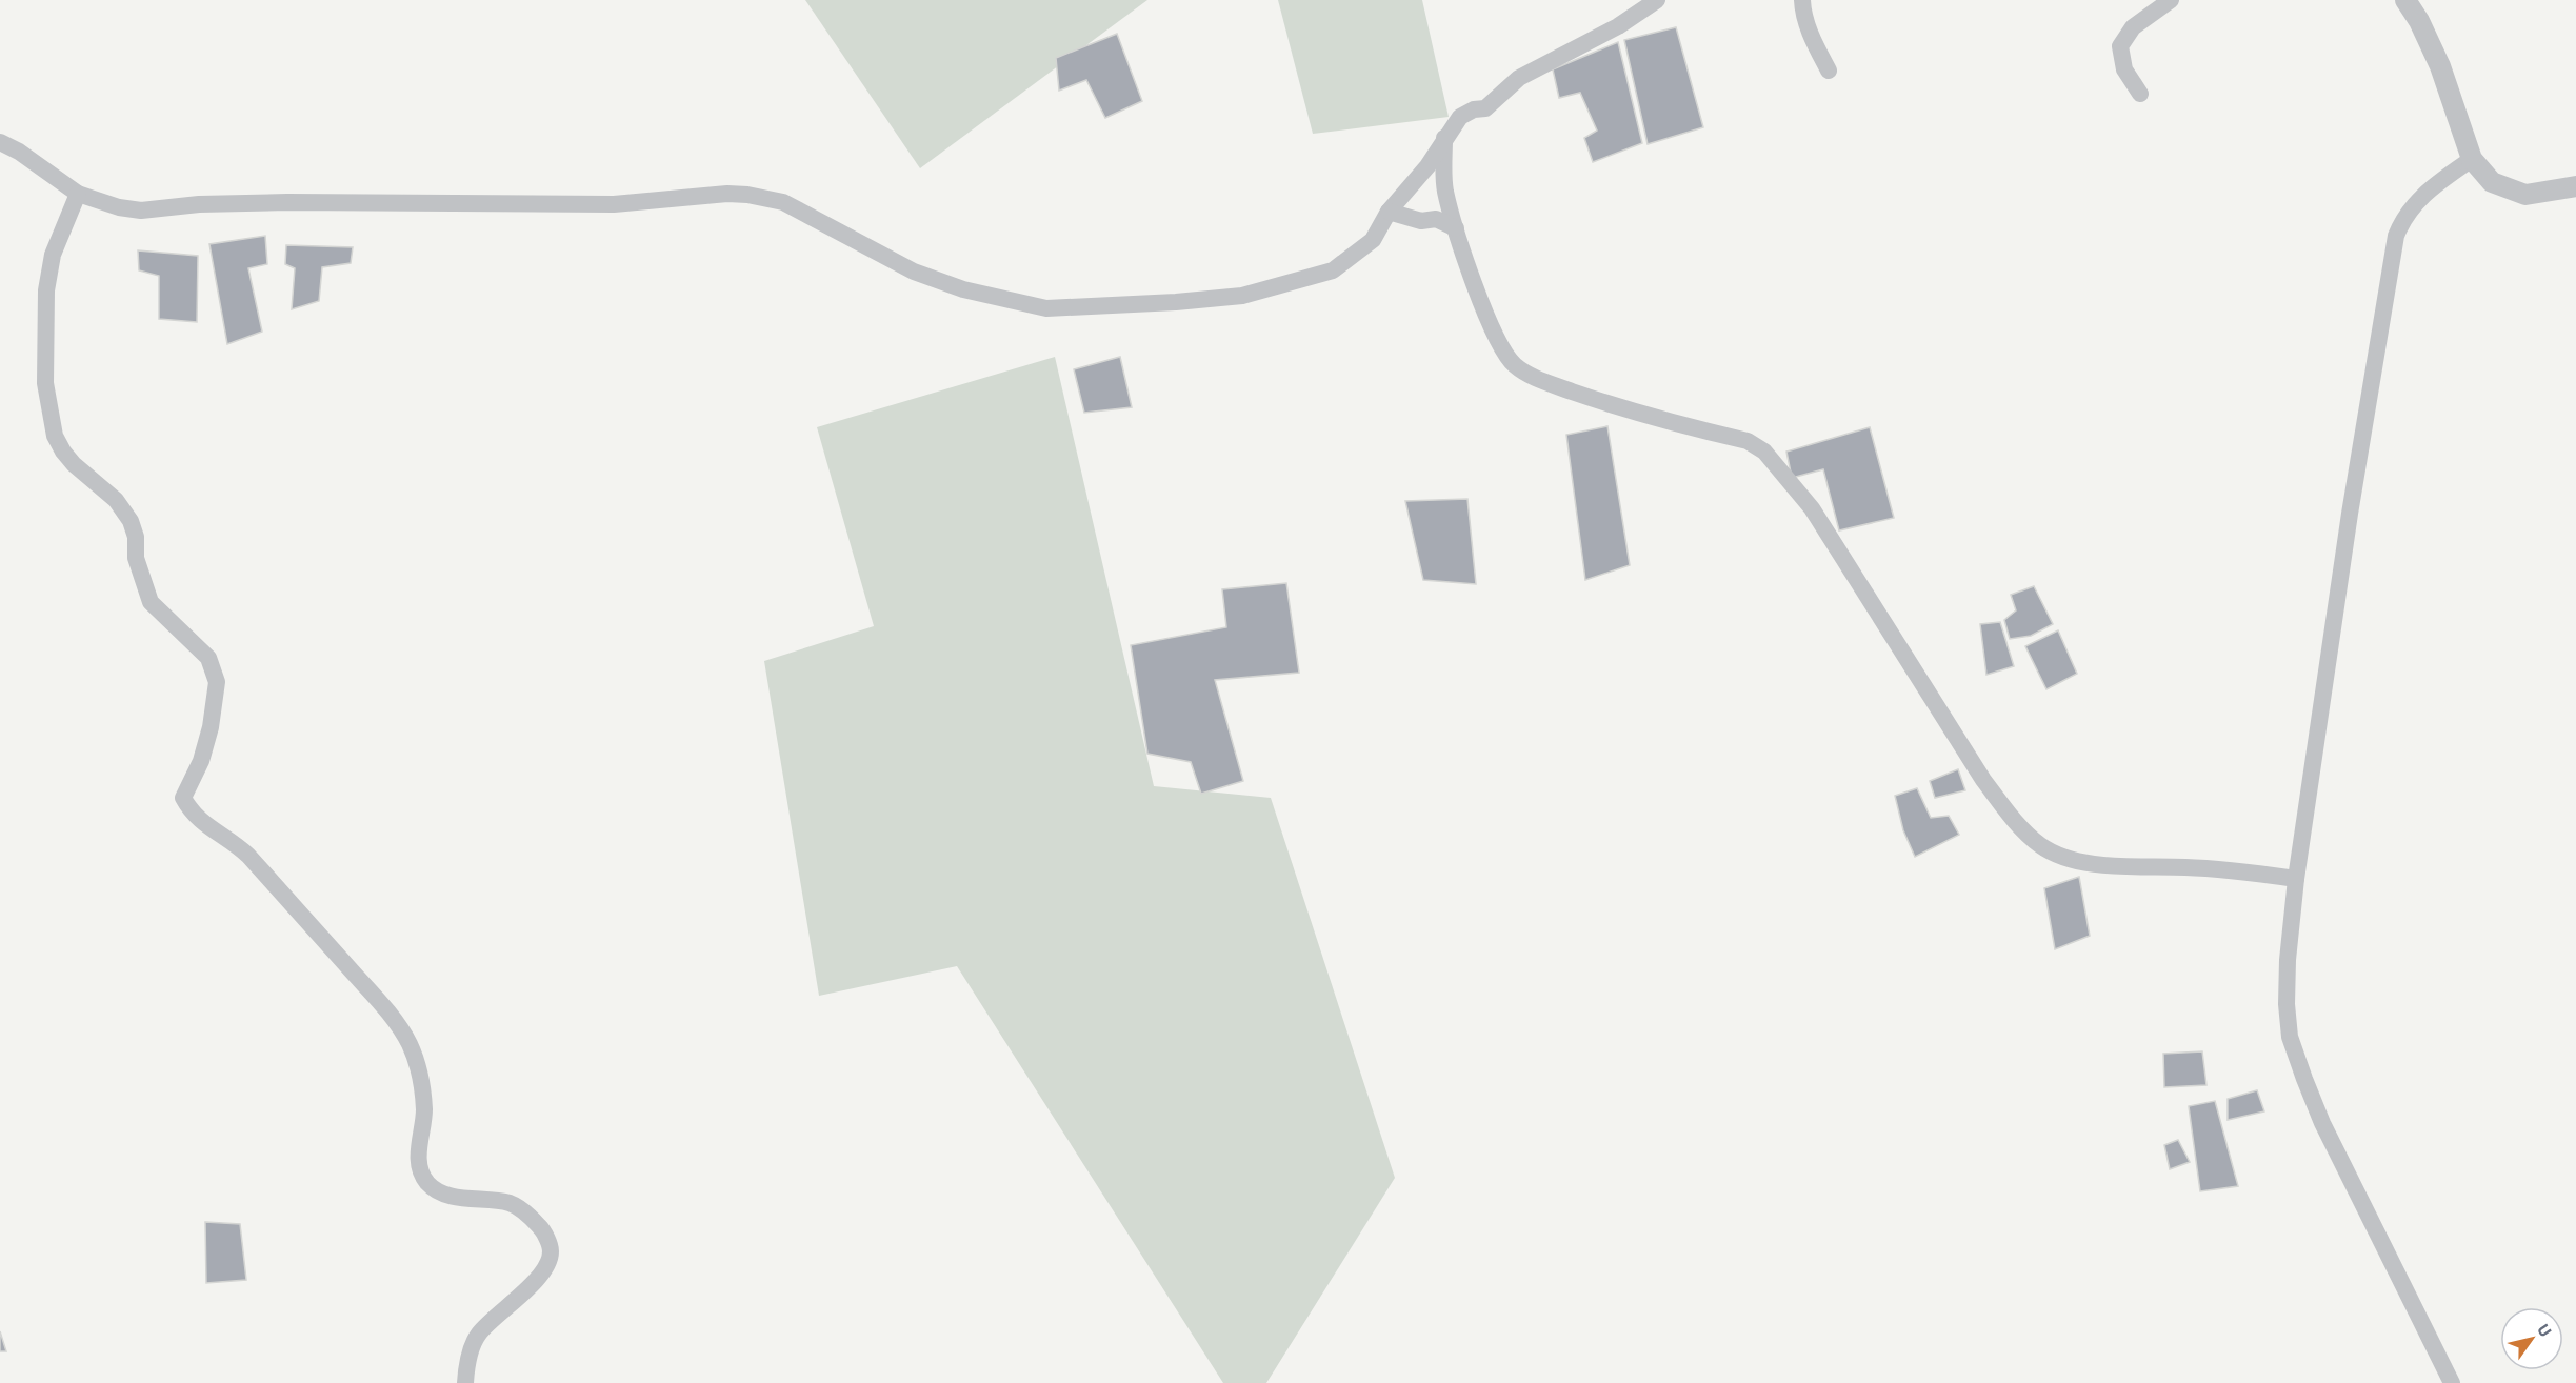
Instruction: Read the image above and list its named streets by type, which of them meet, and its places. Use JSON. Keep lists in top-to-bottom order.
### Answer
{
  "north": "top right"
}
